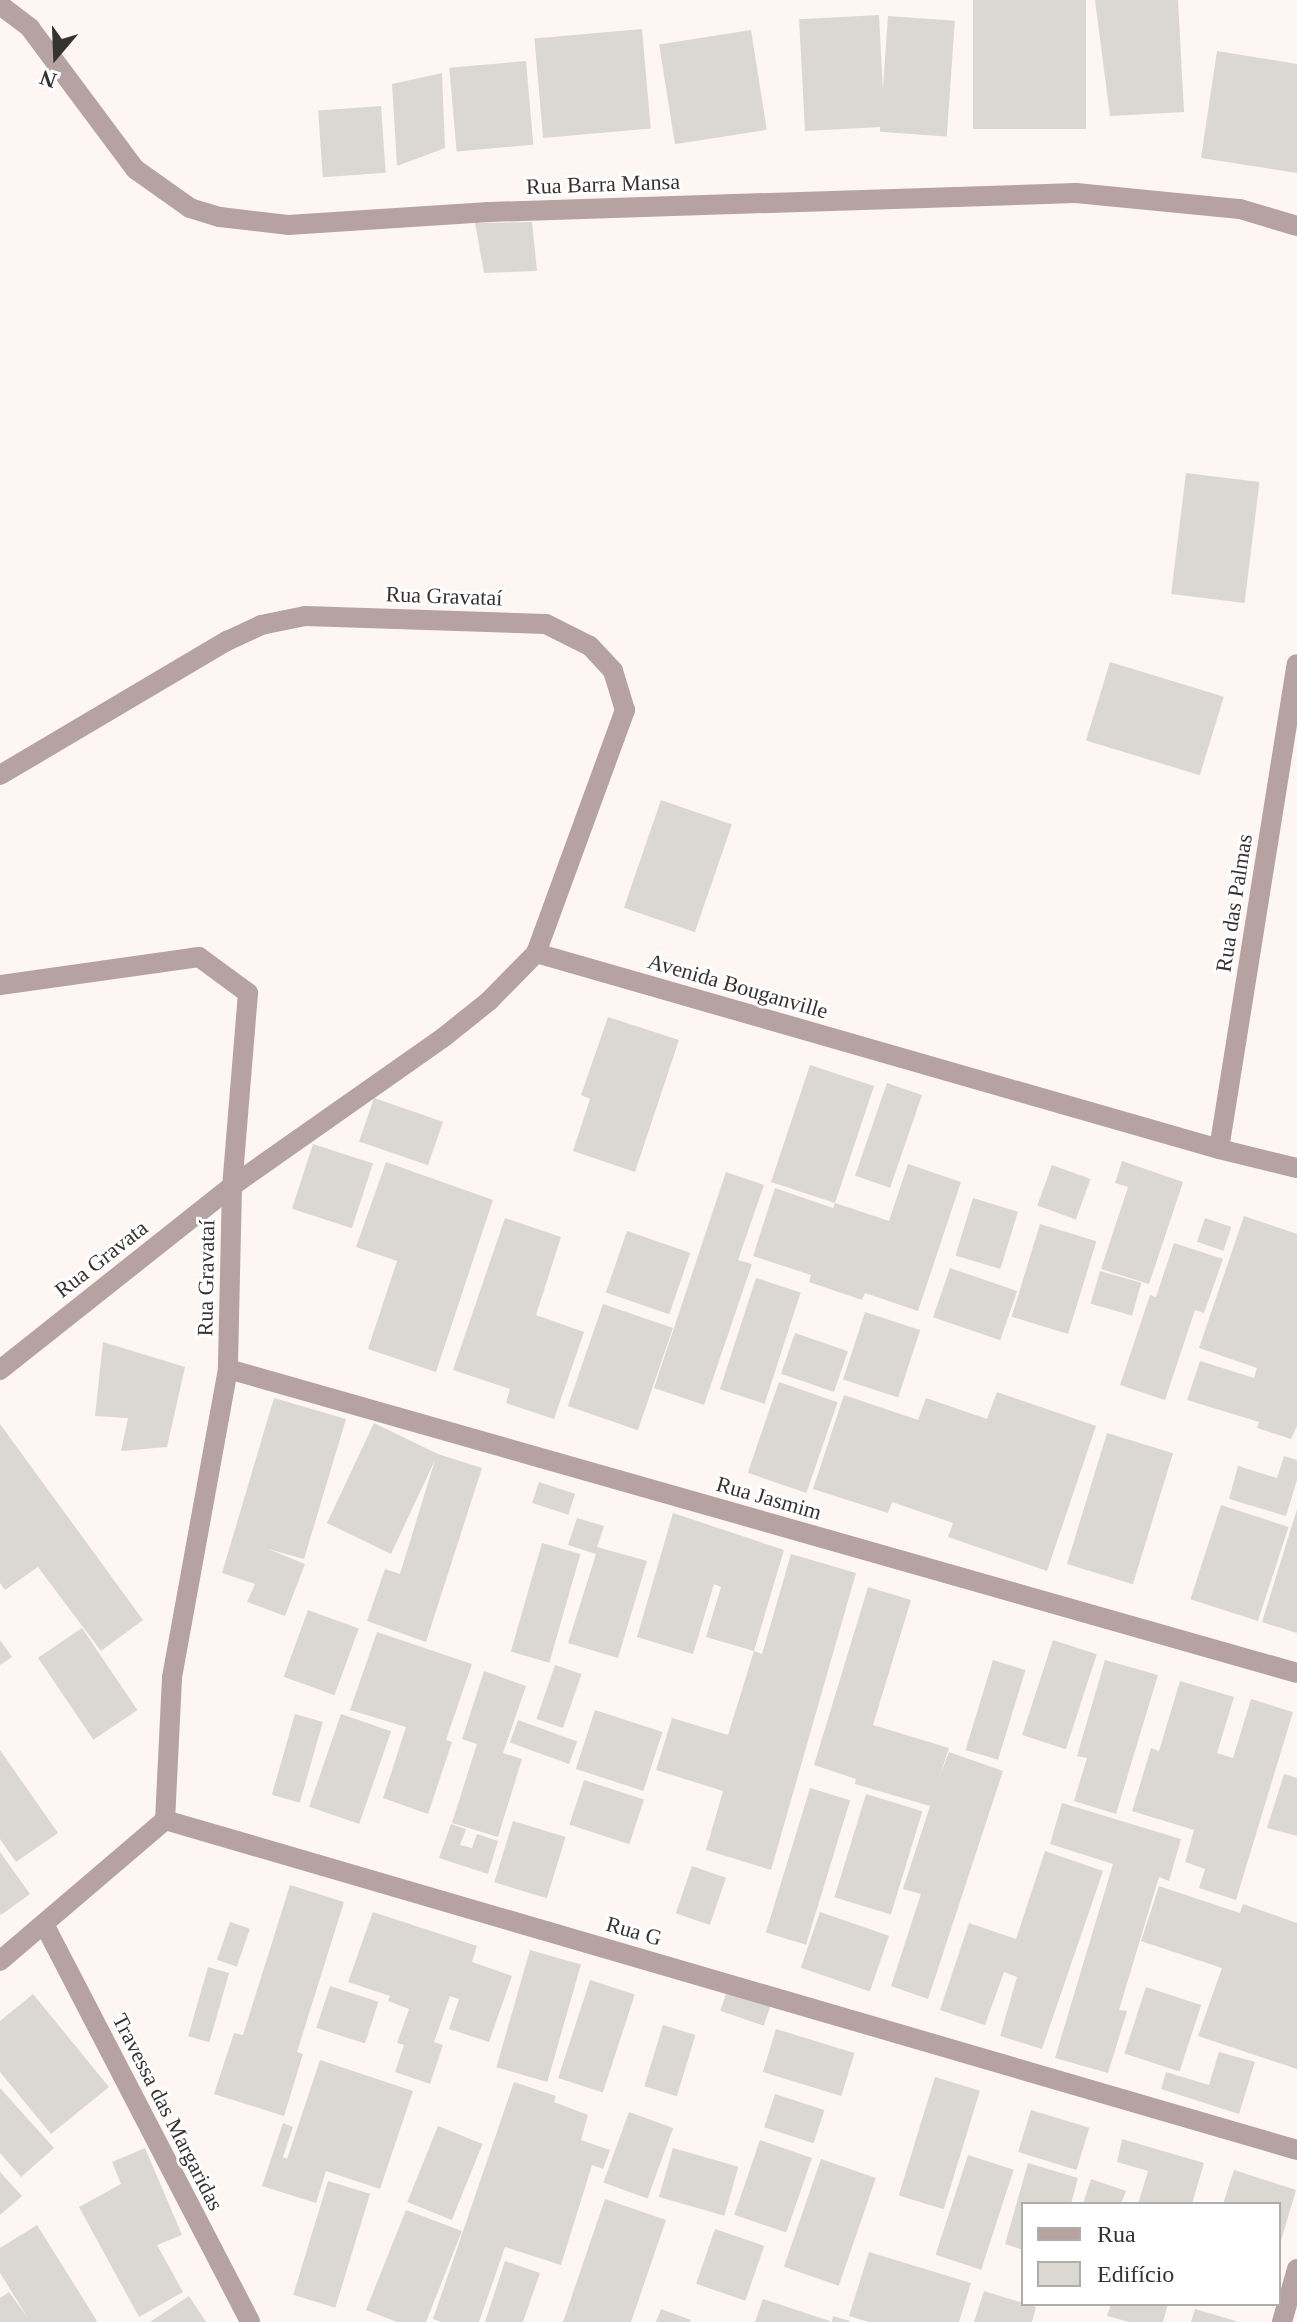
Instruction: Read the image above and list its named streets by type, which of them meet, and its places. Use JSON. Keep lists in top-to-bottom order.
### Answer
{
  "streets": {
    "street": [
      "Rua Barra Mansa",
      "Rua Gravataí",
      "Rua das Palmas",
      "Avenida Bouganville",
      "Rua Gravata",
      "Rua Jasmim",
      "Rua G",
      "Travessa das Margaridas"
    ]
  },
  "crossings": [
    ["Rua Gravataí", "Avenida Bouganville"],
    ["Rua Gravataí", "Rua Gravata"],
    ["Rua Gravataí", "Rua Jasmim"],
    ["Rua Gravataí", "Rua G"],
    ["Rua das Palmas", "Avenida Bouganville"]
  ],
  "legend": ["Rua", "Edifício"],
  "north": "bottom"
}
